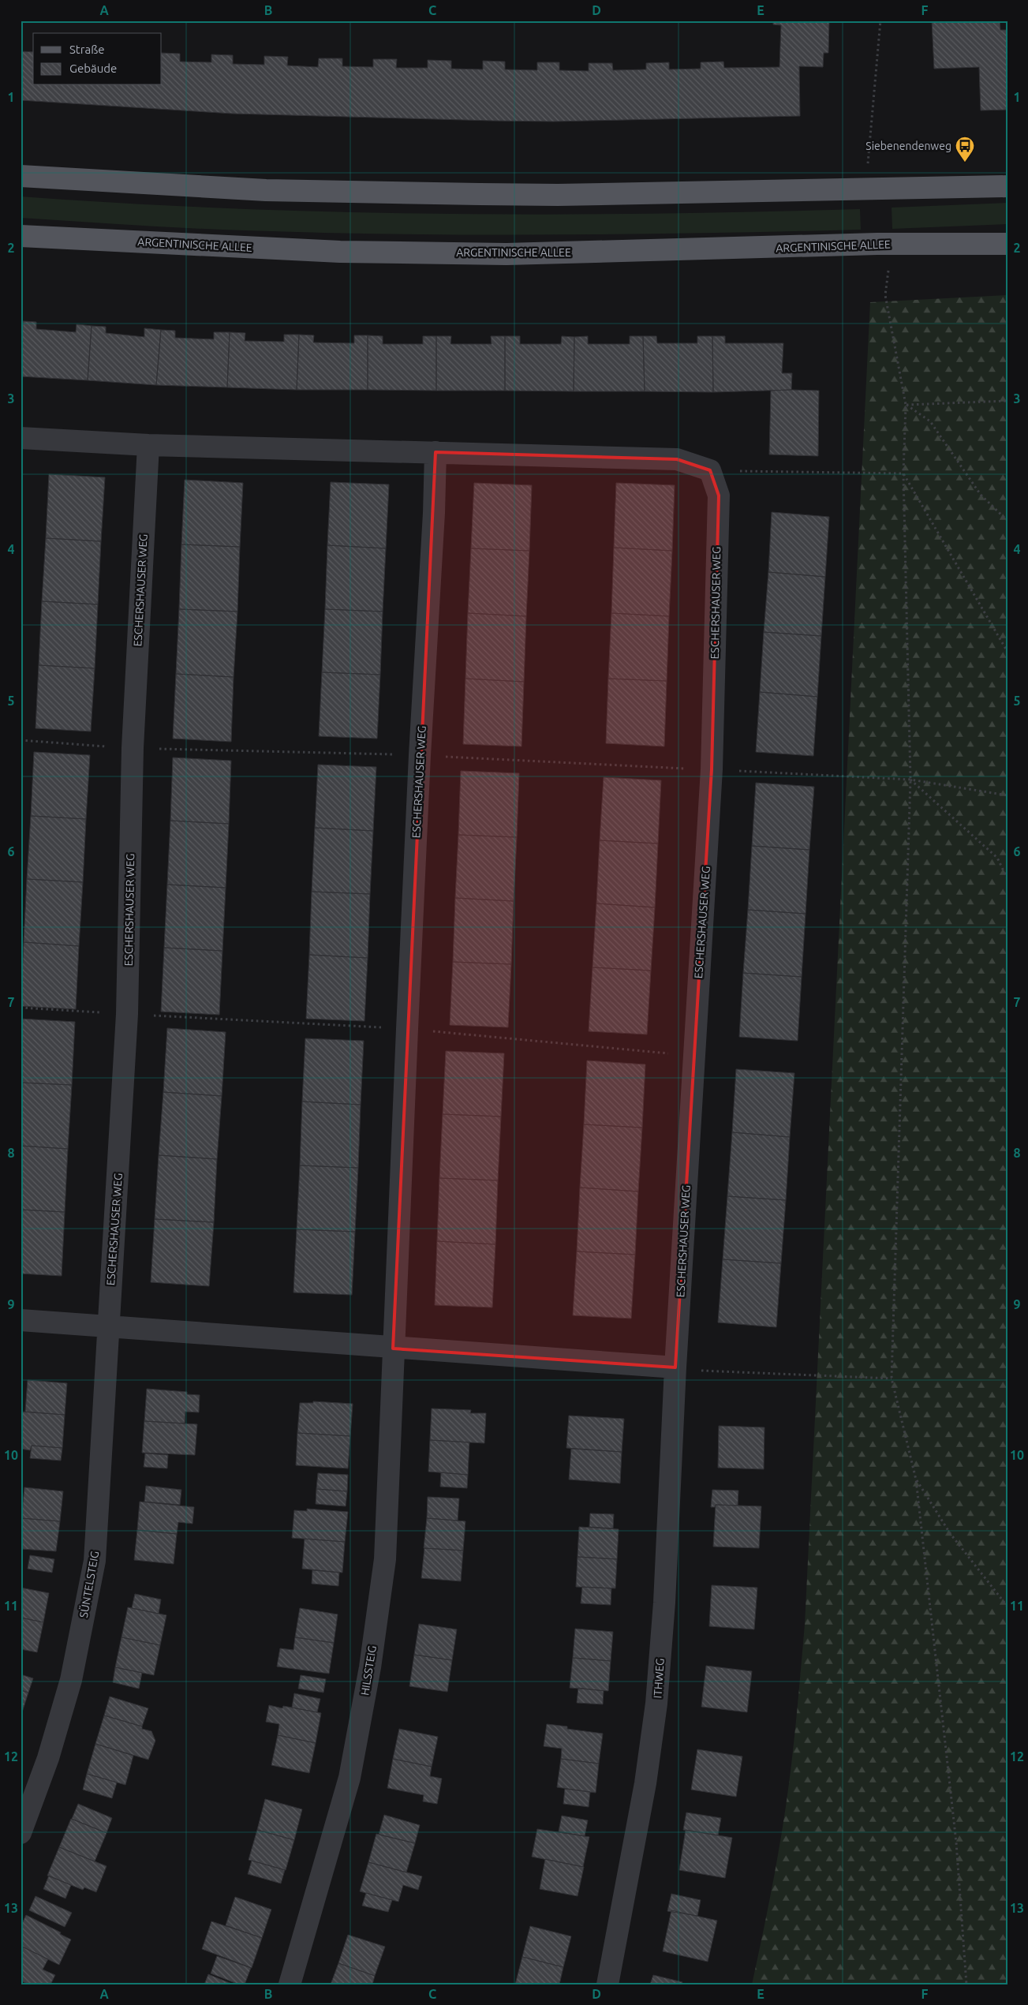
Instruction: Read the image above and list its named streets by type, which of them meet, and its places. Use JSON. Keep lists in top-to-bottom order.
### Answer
{
  "streets": {
    "main road": ["ARGENTINISCHE ALLEE"],
    "street": [
      "ESCHERSHAUSER WEG",
      "SÜNTELSTEIG",
      "HILSSTEIG",
      "ITHWEG"
    ]
  },
  "crossings": [
    ["ESCHERSHAUSER WEG", "SÜNTELSTEIG"],
    ["ESCHERSHAUSER WEG", "HILSSTEIG"],
    ["ESCHERSHAUSER WEG", "ITHWEG"]
  ],
  "places": {
    "bus stop": ["Siebenendenweg"]
  },
  "legend": ["Straße", "Gebäude"],
  "grid": {
    "columns": [
      "A",
      "B",
      "C",
      "D",
      "E",
      "F"
    ],
    "rows": [
      "1",
      "2",
      "3",
      "4",
      "5",
      "6",
      "7",
      "8",
      "9",
      "10",
      "11",
      "12",
      "13"
    ]
  }
}
